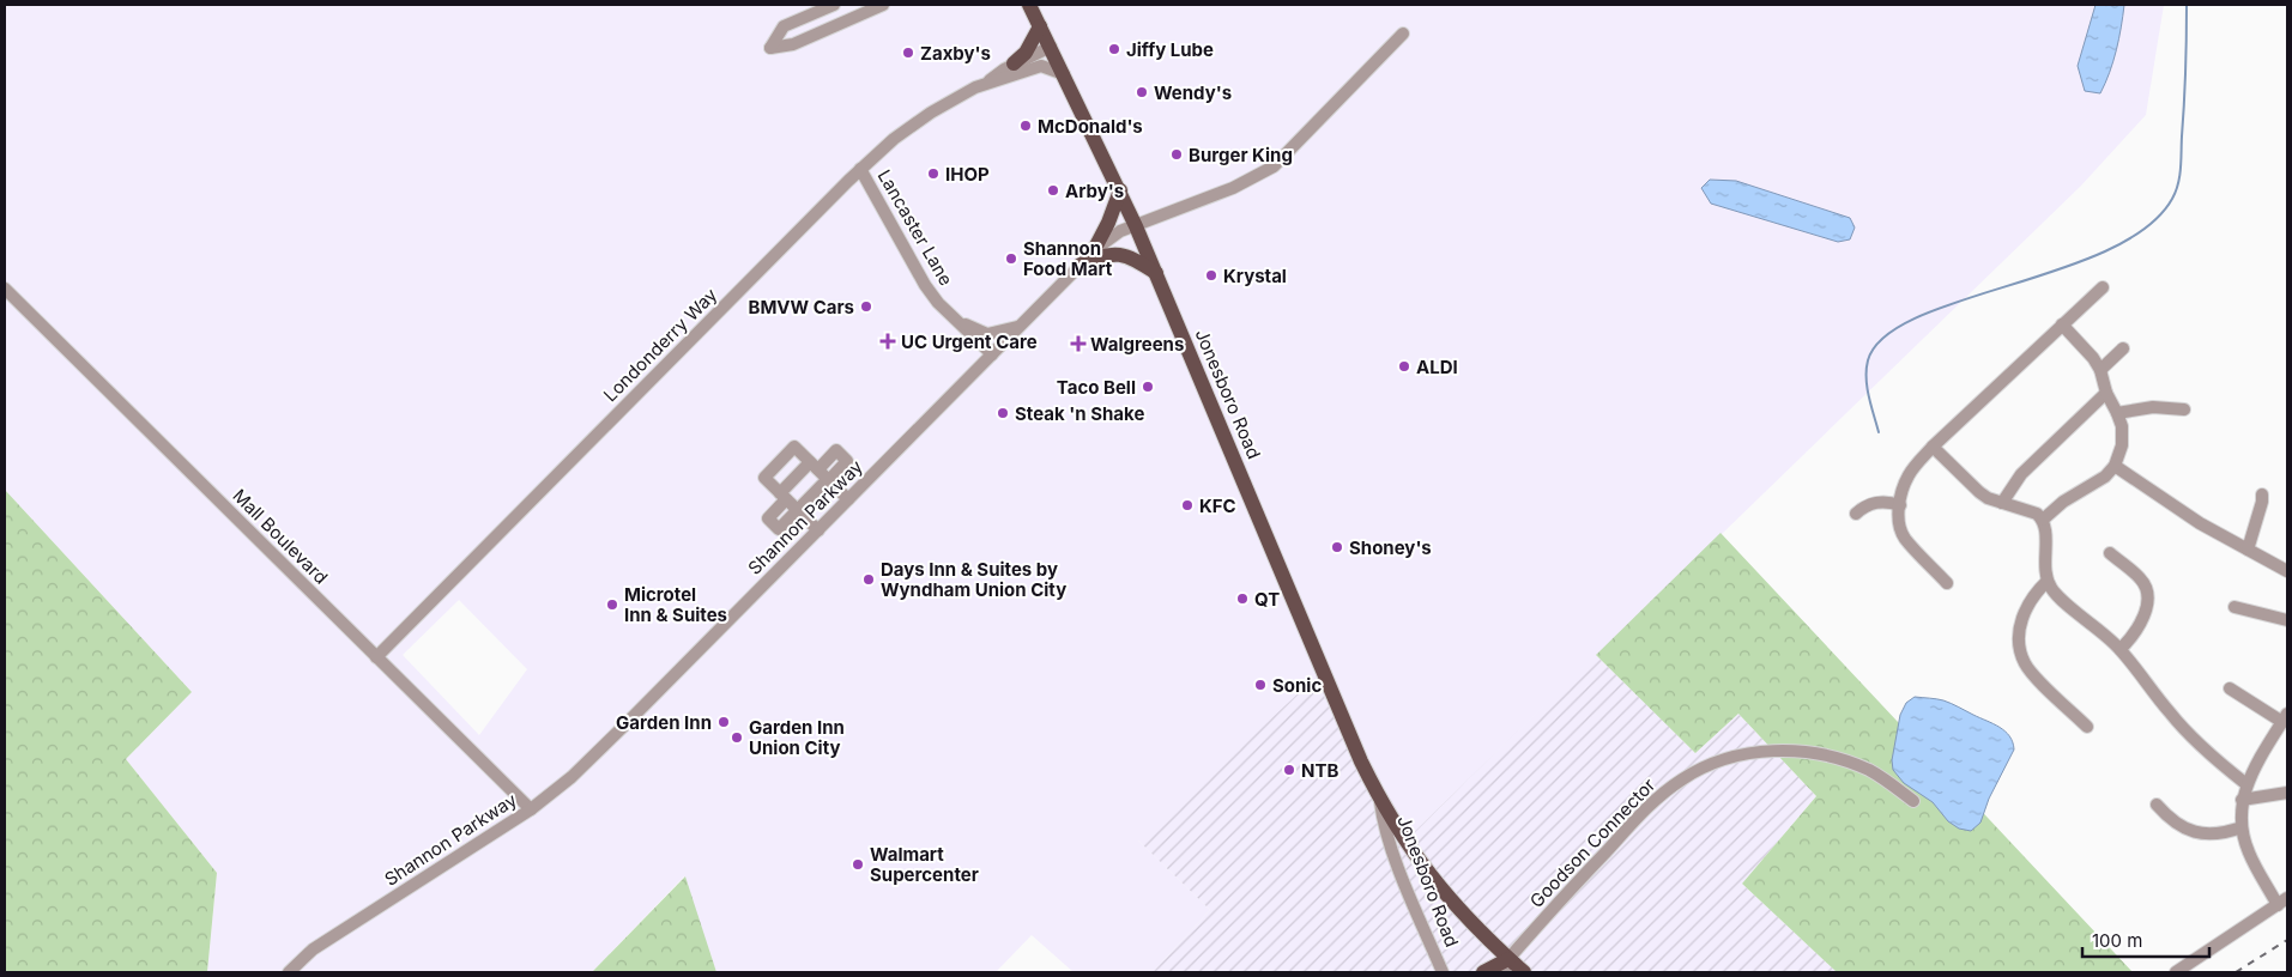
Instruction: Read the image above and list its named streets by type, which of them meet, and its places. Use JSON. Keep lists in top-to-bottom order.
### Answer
{
  "streets": {
    "main road": ["Jonesboro Road"],
    "street": [
      "Lancaster Lane",
      "Londonderry Way",
      "Shannon Parkway",
      "Mall Boulevard",
      "Goodson Connector"
    ]
  },
  "crossings": [
    ["Lancaster Lane", "Londonderry Way"],
    ["Lancaster Lane", "Shannon Parkway"],
    ["Londonderry Way", "Jonesboro Road"],
    ["Londonderry Way", "Mall Boulevard"],
    ["Jonesboro Road", "Shannon Parkway"],
    ["Jonesboro Road", "Goodson Connector"],
    ["Shannon Parkway", "Mall Boulevard"]
  ],
  "places": {
    "other": [
      "Jiffy Lube",
      "Zaxby's",
      "Wendy's",
      "McDonald's",
      "Burger King",
      "IHOP",
      "Arby's",
      "Shannon Food Mart",
      "Krystal",
      "BMVW Cars",
      "ALDI",
      "Taco Bell",
      "Steak 'n Shake",
      "KFC",
      "Shoney's",
      "Days Inn & Suites by Wyndham Union City",
      "QT",
      "Microtel Inn & Suites",
      "Sonic",
      "Garden Inn",
      "Garden Inn Union City",
      "NTB",
      "Walmart Supercenter"
    ],
    "health": ["UC Urgent Care", "Walgreens"]
  },
  "scale_bar": "100 m"
}
